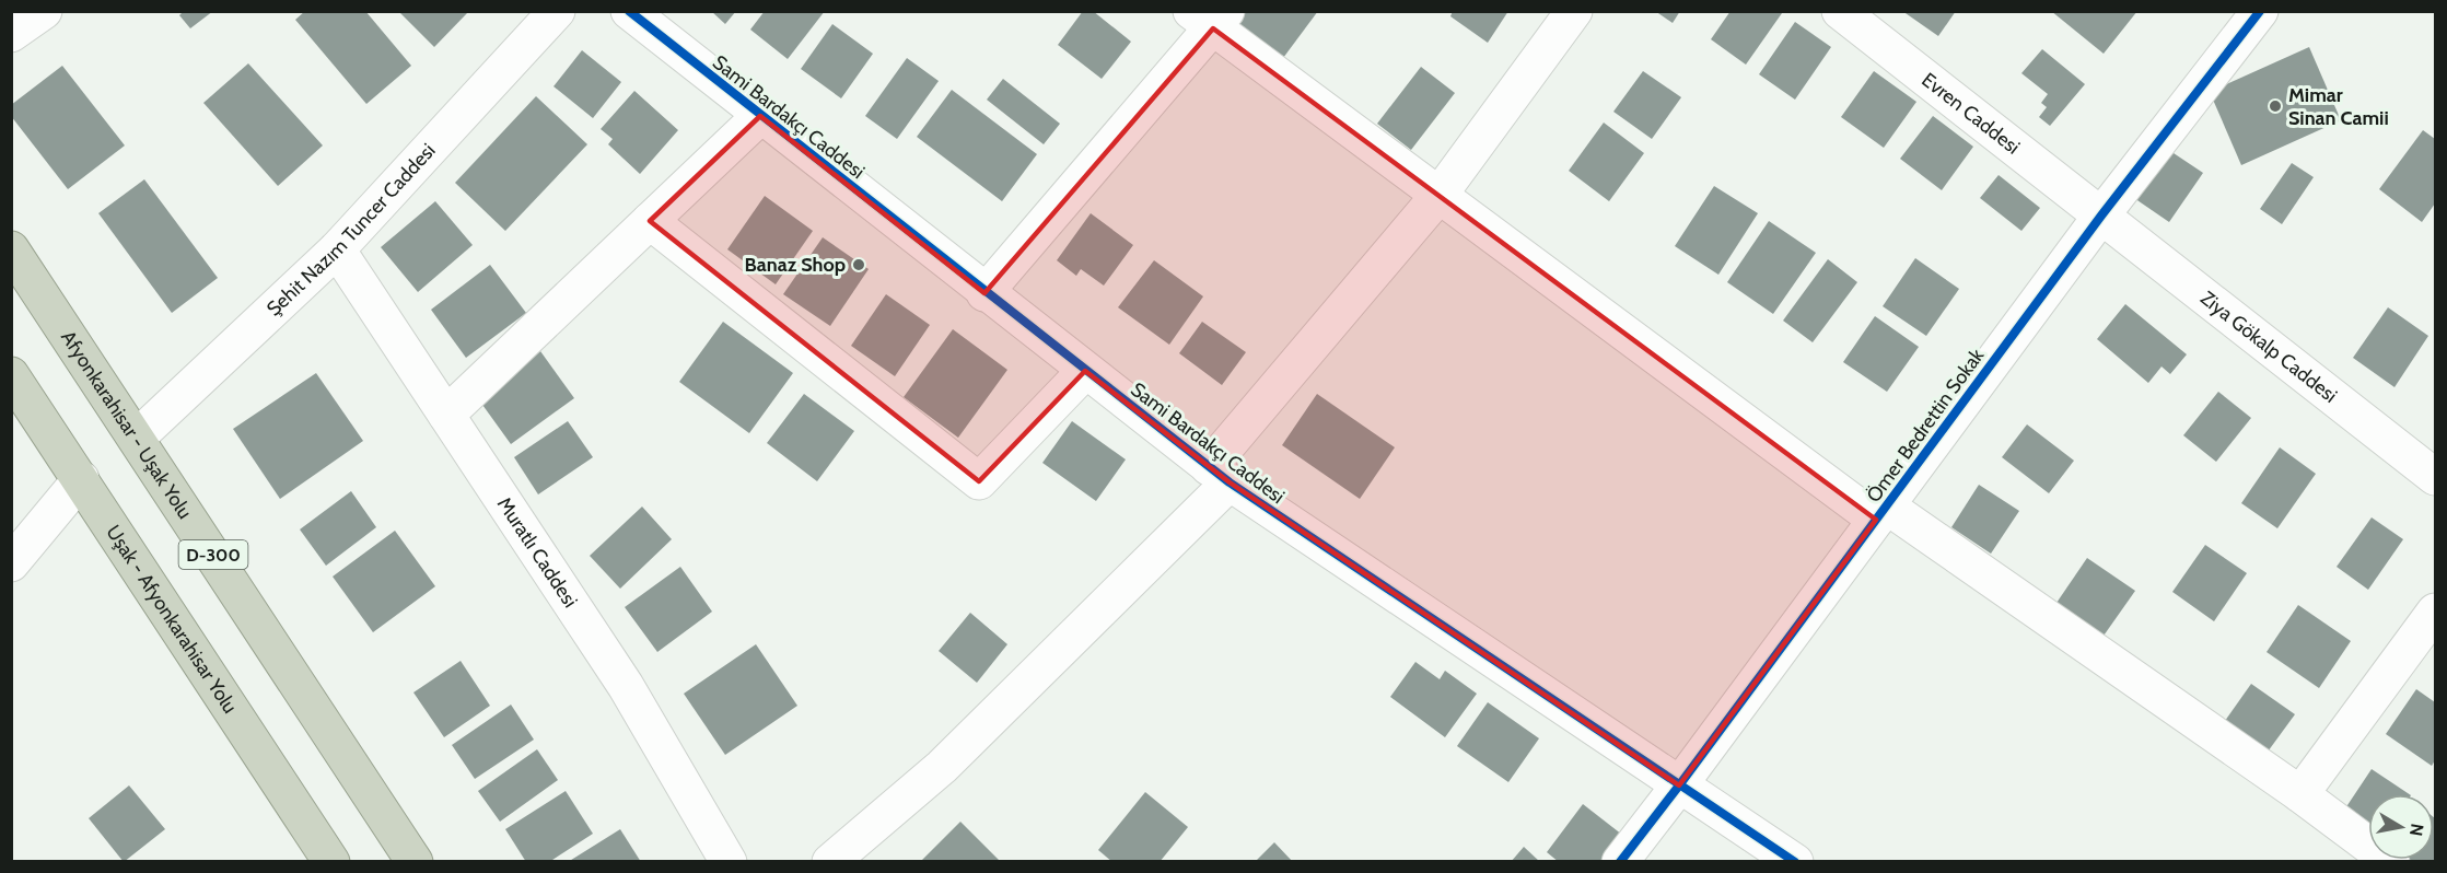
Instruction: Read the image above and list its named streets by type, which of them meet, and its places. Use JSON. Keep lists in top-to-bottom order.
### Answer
{
  "streets": {
    "highway": ["Afyonkarahisar - Uşak Yolu", "D-300", "Uşak - Afyonkarahisar Yolu"],
    "street": [
      "Evren Caddesi",
      "Sami Bardakçı Caddesi",
      "Şehit Nazım Tuncer Caddesi",
      "Ziya Gökalp Caddesi",
      "Ömer Bedrettin Sokak",
      "Muratlı Caddesi"
    ]
  },
  "crossings": [
    ["Evren Caddesi", "Ziya Gökalp Caddesi"],
    ["Evren Caddesi", "Ömer Bedrettin Sokak"],
    ["Sami Bardakçı Caddesi", "Ömer Bedrettin Sokak"],
    ["Şehit Nazım Tuncer Caddesi", "Afyonkarahisar - Uşak Yolu"],
    ["Şehit Nazım Tuncer Caddesi", "Muratlı Caddesi"],
    ["Ziya Gökalp Caddesi", "Ömer Bedrettin Sokak"]
  ],
  "places": ["Mimar Sinan Camii", "Banaz Shop"],
  "north": "right"
}
